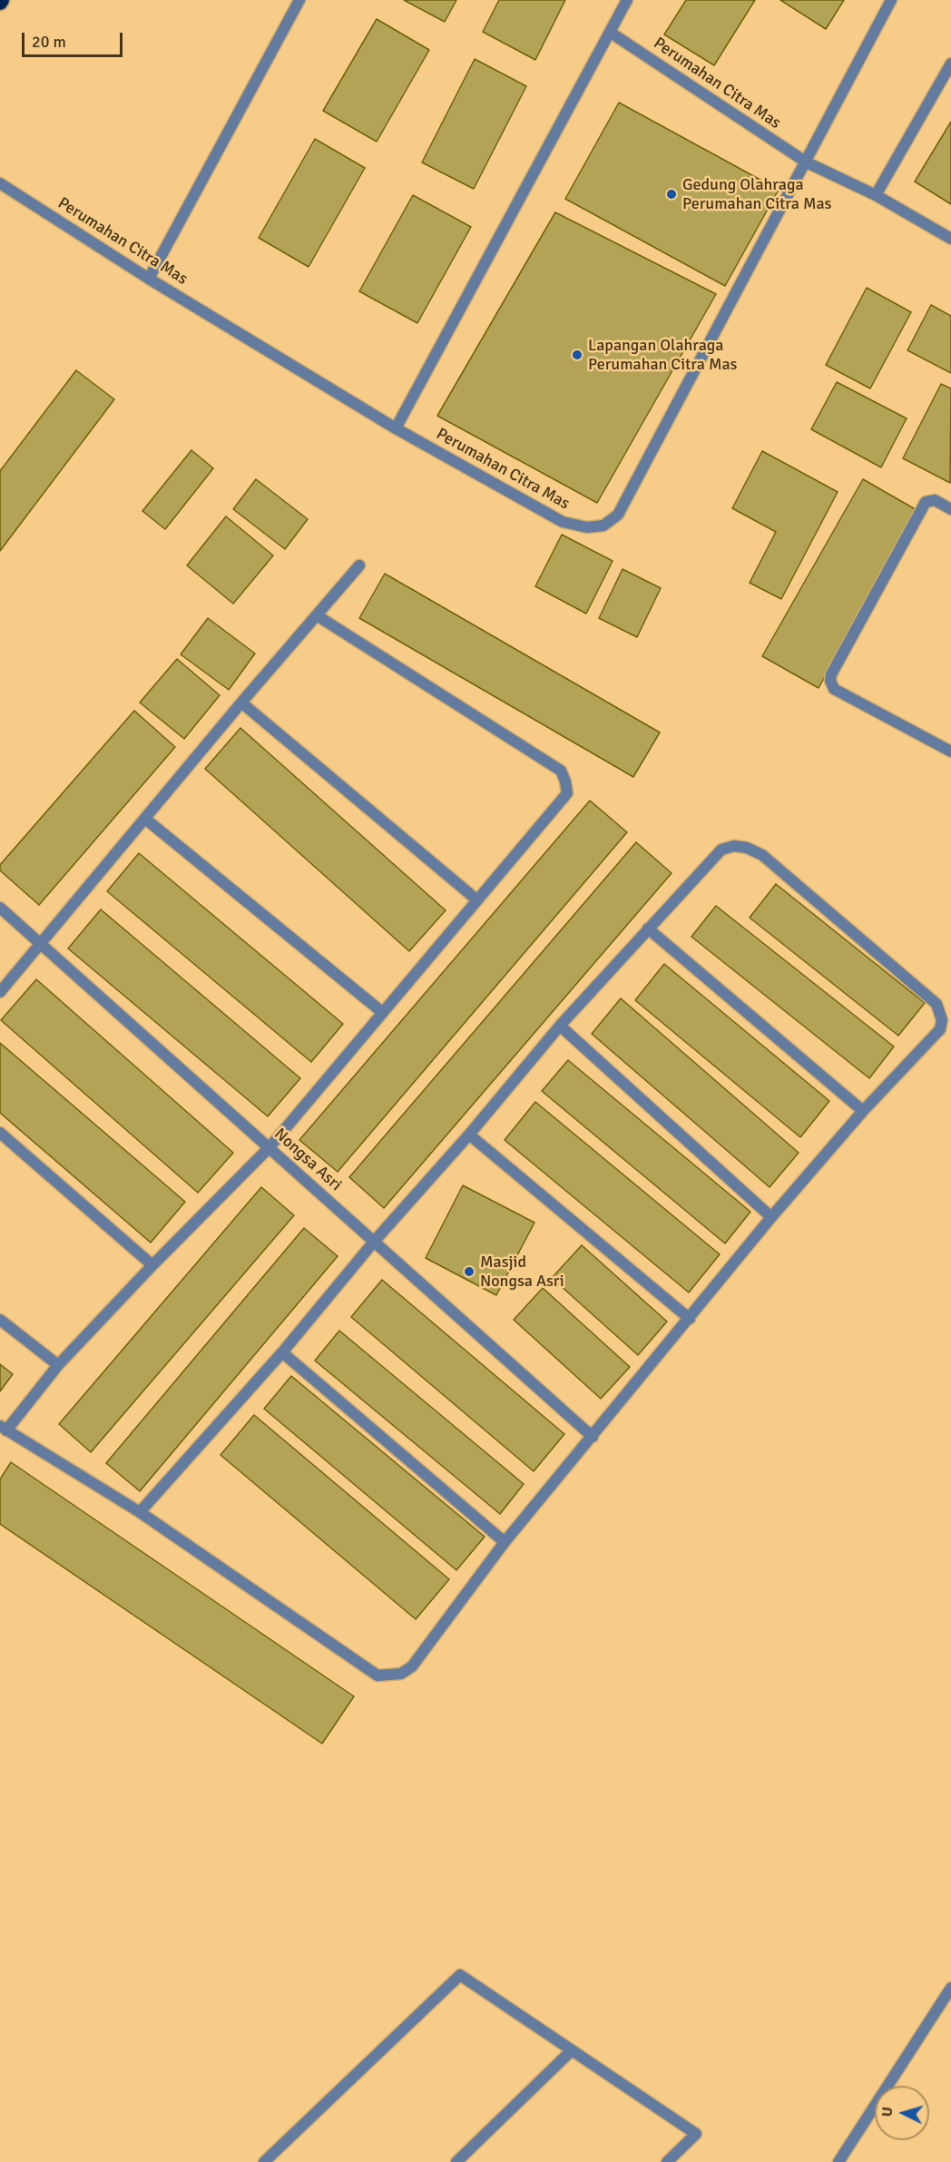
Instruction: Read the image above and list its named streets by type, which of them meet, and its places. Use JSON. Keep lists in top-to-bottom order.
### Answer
{
  "streets": {
    "street": ["Perumahan Citra Mas", "Nongsa Asri"]
  },
  "places": ["Gedung Olahraga Perumahan Citra Mas", "Lapangan Olahraga Perumahan Citra Mas", "Masjid Nongsa Asri"],
  "scale_bar": "20 m",
  "north": "left"
}
